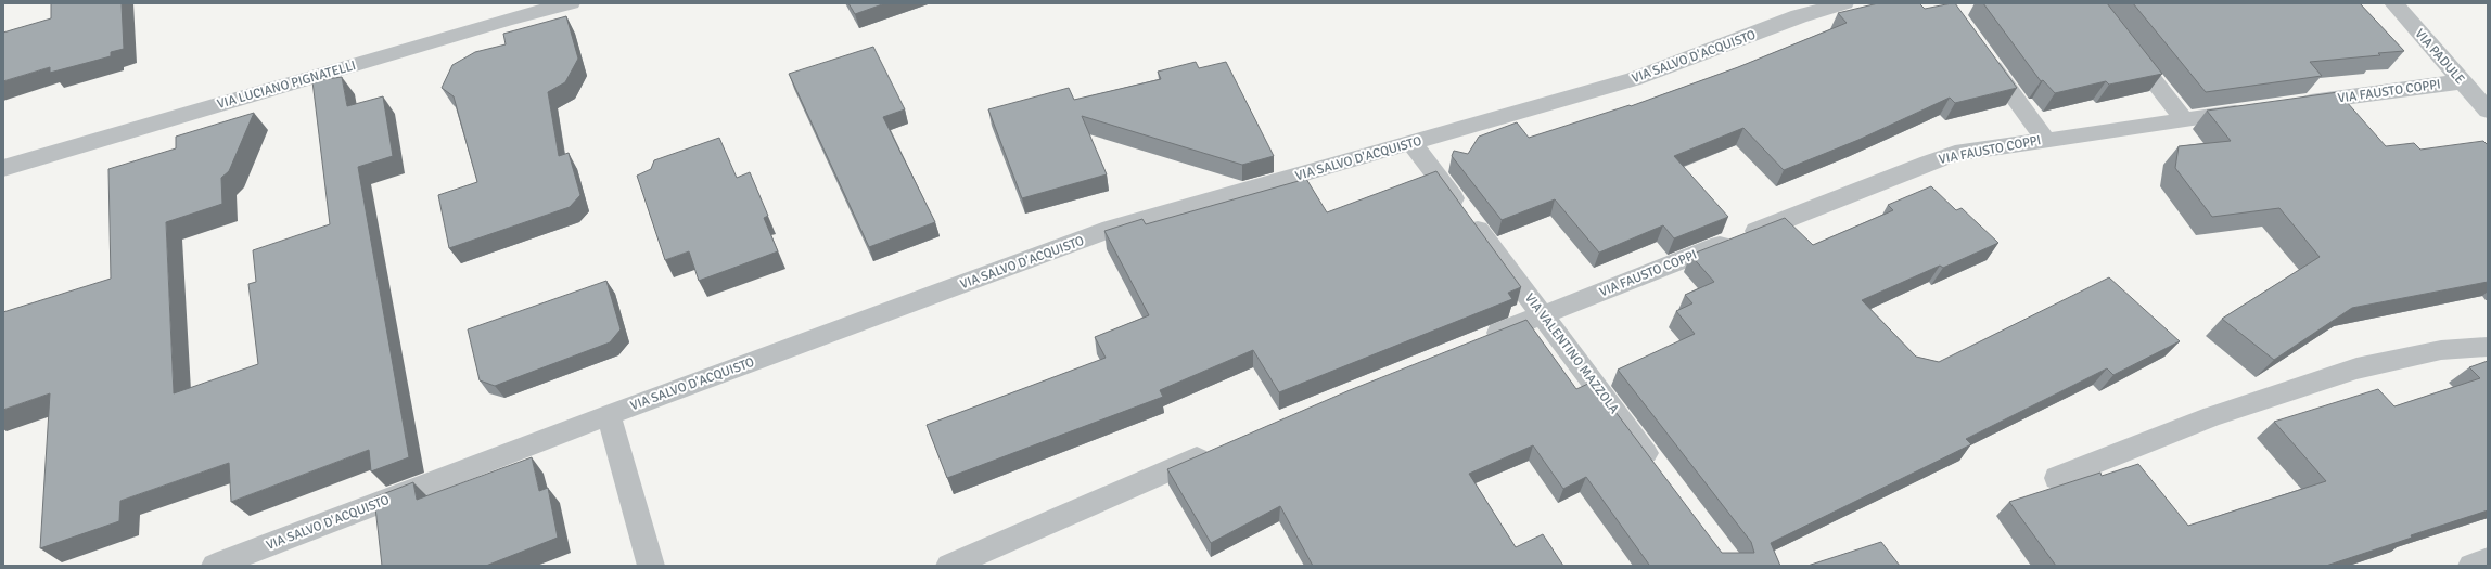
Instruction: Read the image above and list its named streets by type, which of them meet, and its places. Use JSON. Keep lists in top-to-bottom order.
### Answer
{
  "streets": {
    "street": [
      "VIA SALVO D'ACQUISTO",
      "VIA PADULE",
      "VIA LUCIANO PIGNATELLI",
      "VIA FAUSTO COPPI",
      "VIA VALENTINO MAZZOLA"
    ]
  },
  "crossings": [
    ["VIA SALVO D'ACQUISTO", "VIA VALENTINO MAZZOLA"],
    ["VIA PADULE", "VIA FAUSTO COPPI"],
    ["VIA FAUSTO COPPI", "VIA VALENTINO MAZZOLA"]
  ]
}
